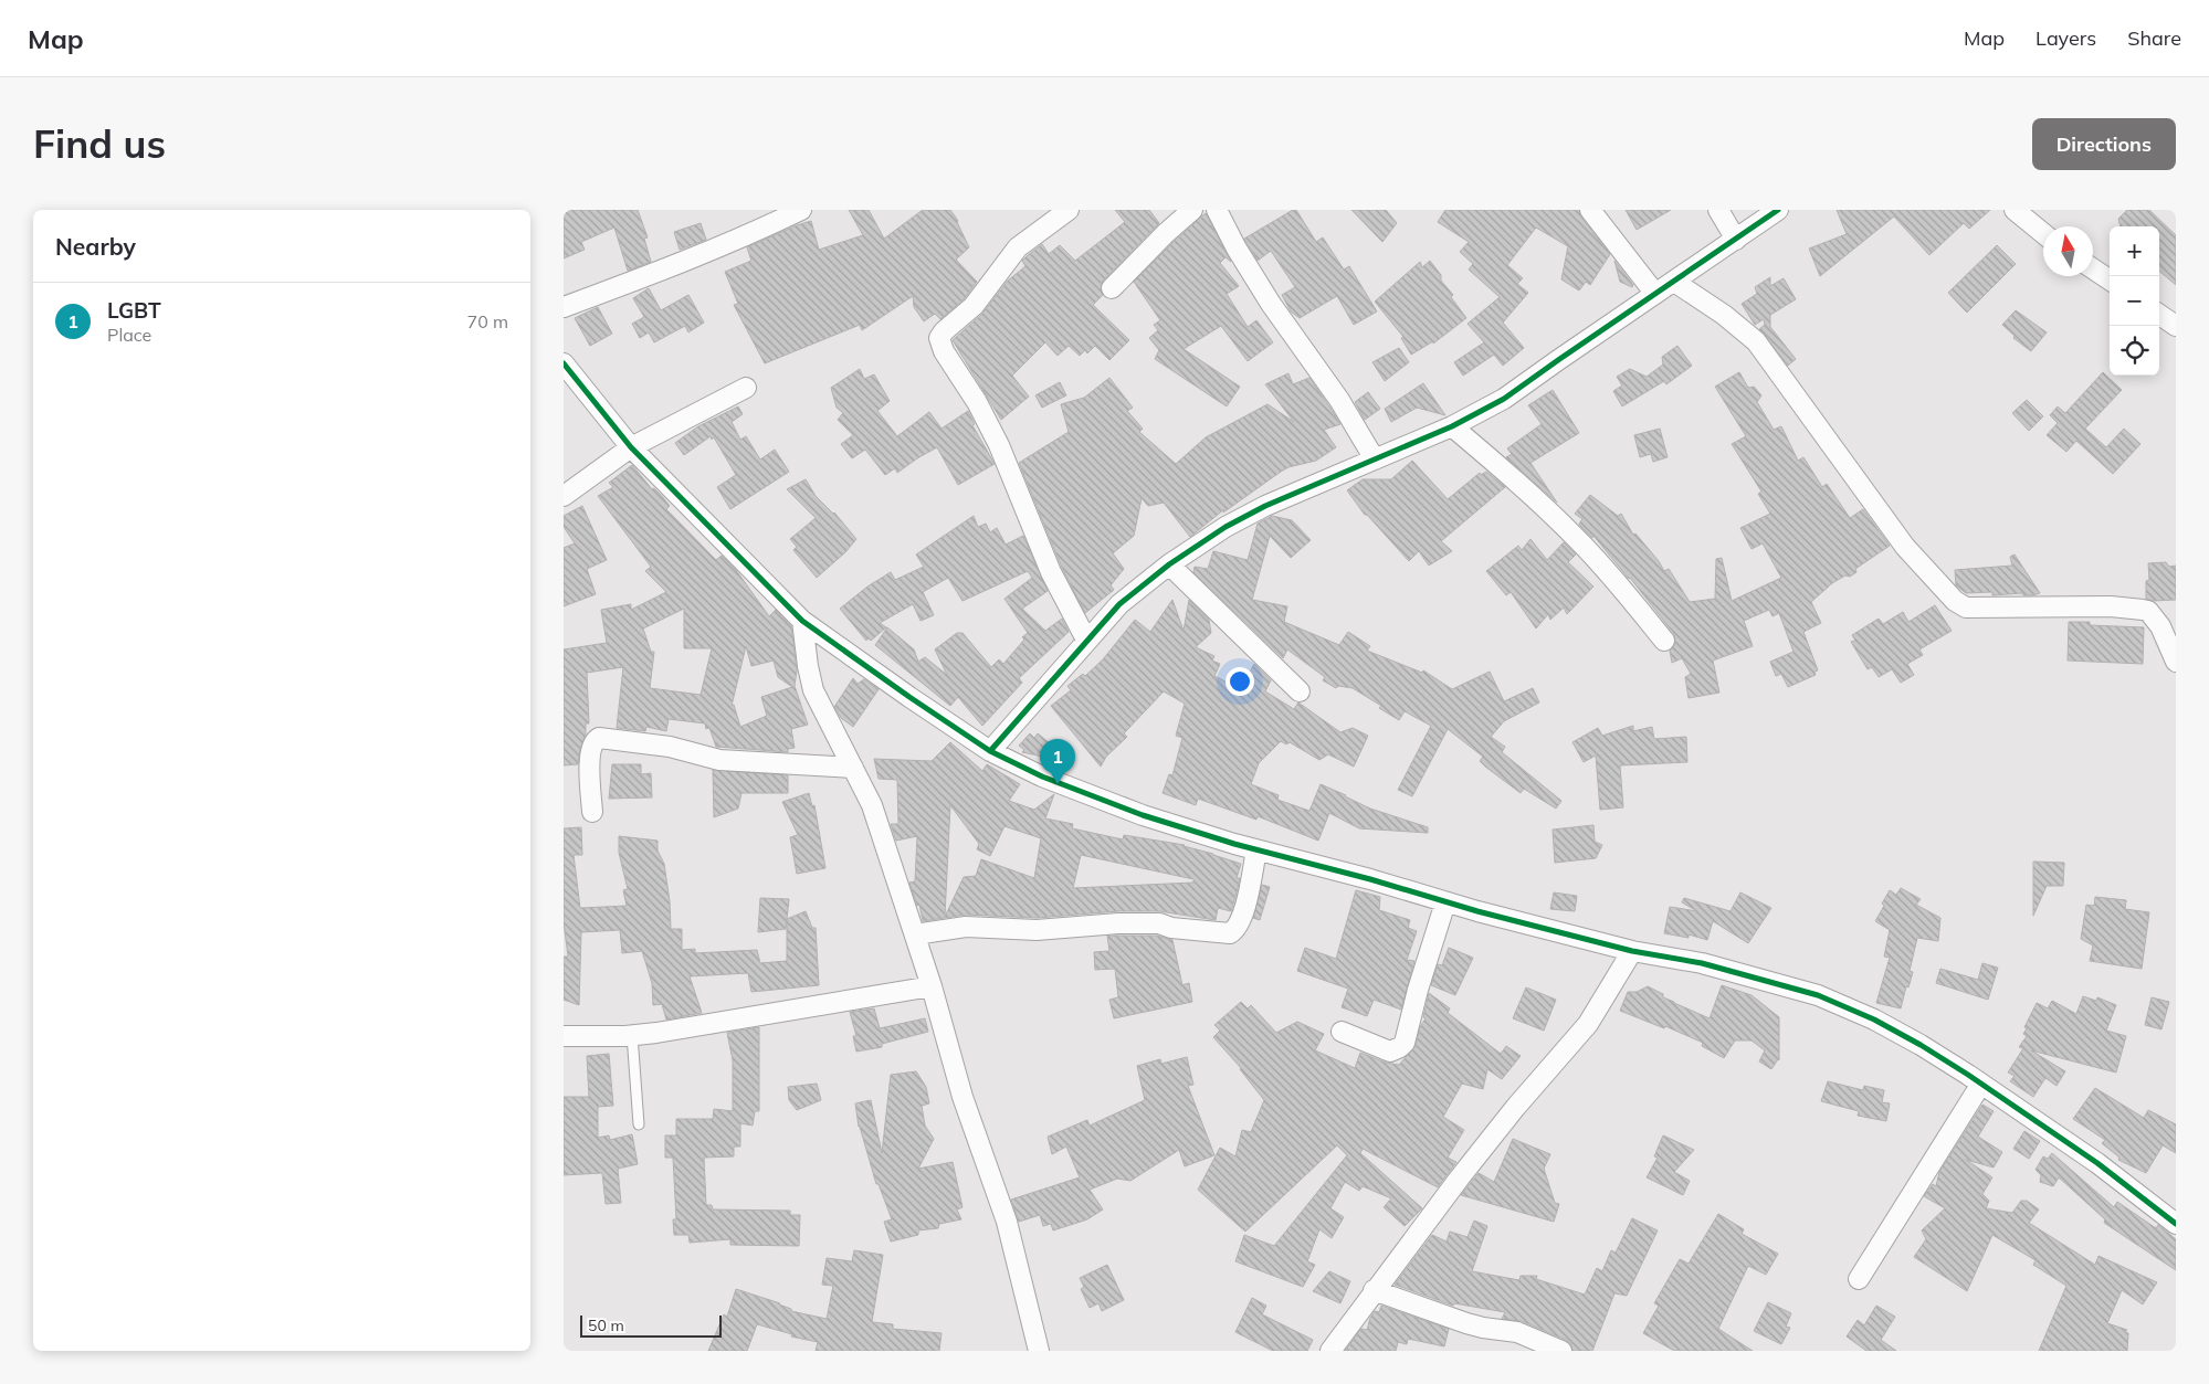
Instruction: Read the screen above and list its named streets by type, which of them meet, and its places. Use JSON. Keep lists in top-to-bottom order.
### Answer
{
  "scale_bar": "50 m",
  "north": "top",
  "page": {
    "header": "Map",
    "nav": ["Map", "Layers", "Share"],
    "buttons": "Directions",
    "title": "Find us",
    "heading": "Nearby",
    "map_buttons": ["+", "−"],
    "list": [
      {
        "mark": "1",
        "name": "LGBT",
        "note": "Place",
        "value": "70 m"
      }
    ],
    "pins": "1",
    "scale": "50 m"
  }
}
